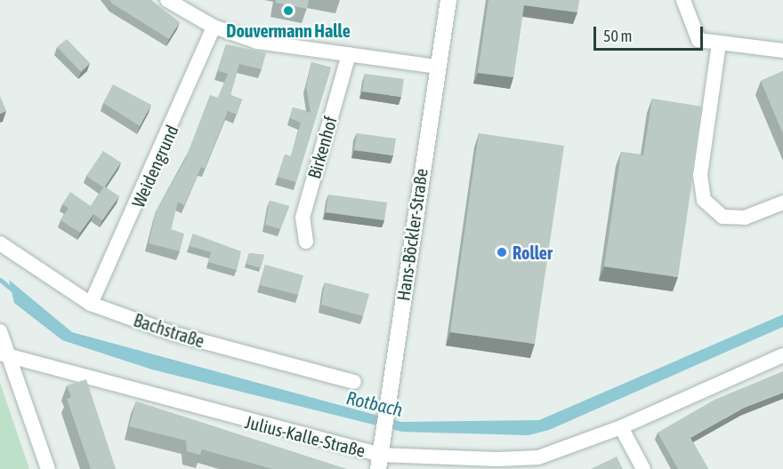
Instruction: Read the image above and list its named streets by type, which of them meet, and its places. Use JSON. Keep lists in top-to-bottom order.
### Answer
{
  "streets": {
    "main road": ["Hans-Böckler-Straße"],
    "street": [
      "Birkenhof",
      "Weidengrund",
      "Bachstraße",
      "Julius-Kalle-Straße"
    ]
  },
  "crossings": [
    ["Weidengrund", "Bachstraße"],
    ["Hans-Böckler-Straße", "Julius-Kalle-Straße"]
  ],
  "water": ["Rotbach"],
  "places": ["Douvermann Halle", "Roller"],
  "scale_bar": "50 m"
}
